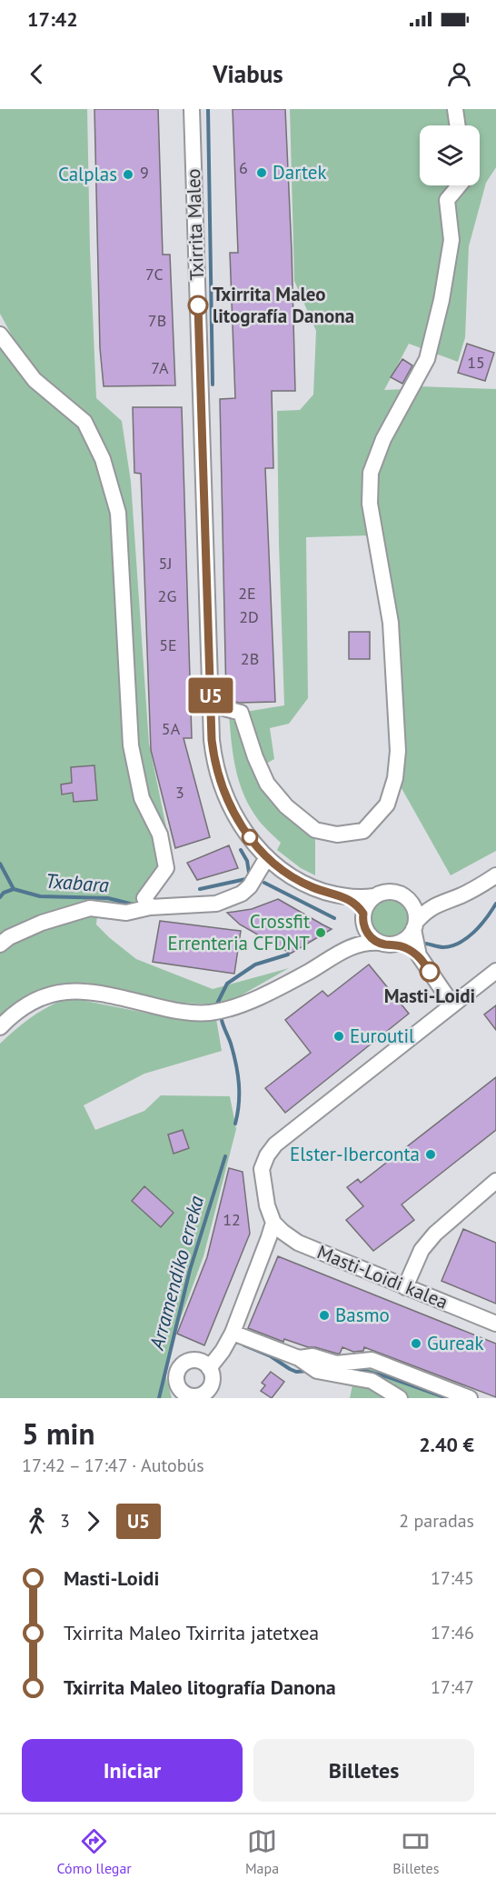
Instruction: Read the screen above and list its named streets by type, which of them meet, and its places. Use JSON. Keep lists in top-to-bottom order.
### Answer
{
  "streets": {
    "street": ["Txirrita Maleo", "Masti-Loidi kalea"]
  },
  "water": ["Txabara", "Arramendiko erreka"],
  "places": [
    "Dartek",
    "Calplas",
    "Txirrita Maleo litografía Danona",
    "Crossfit Errenteria CFDNT",
    "Masti-Loidi",
    "Euroutil",
    "Elster-Iberconta",
    "Basmo",
    "Gureak"
  ],
  "lines": ["bus line U5"],
  "house_numbers": [
    "6",
    "9",
    "7C",
    "7B",
    "15",
    "7A",
    "5J",
    "2E",
    "2G",
    "2D",
    "5E",
    "2B",
    "5A",
    "3",
    "12"
  ],
  "page": {
    "status": "17:42",
    "header": "Viabus",
    "on_map": "U5",
    "heading": ["5 min", "17:42 – 17:47 · Autobús", "2.40 €"],
    "legs": ["3", "U5", "2 paradas"],
    "list": [
      {
        "name": "Masti-Loidi",
        "value": "17:45"
      },
      {
        "name": "Txirrita Maleo Txirrita jatetxea",
        "value": "17:46"
      },
      {
        "name": "Txirrita Maleo litografía Danona",
        "value": "17:47"
      }
    ],
    "buttons": ["Iniciar", "Billetes"],
    "tabs": ["Cómo llegar", "Mapa", "Billetes"]
  }
}
